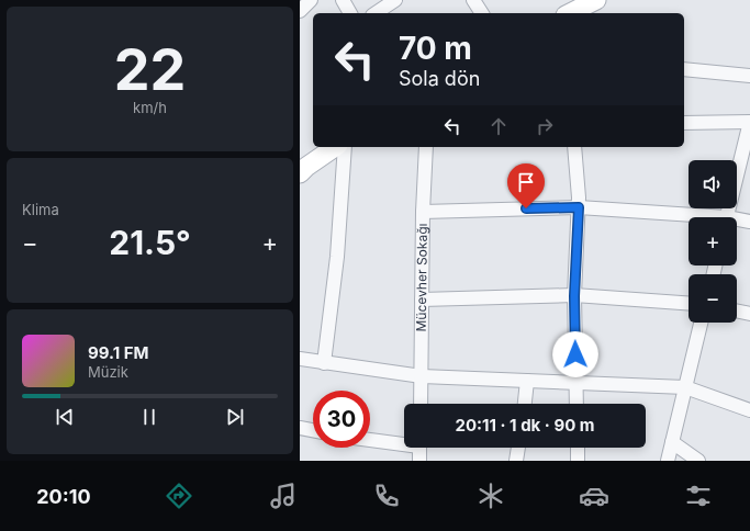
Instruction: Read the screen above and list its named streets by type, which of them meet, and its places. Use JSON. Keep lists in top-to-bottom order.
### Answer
{
  "streets": {
    "street": ["Mücevher Sokağı"]
  },
  "page": {
    "tile": [
      ["22", "km/h"],
      "Klima"
    ],
    "turn": ["70 m", "Sola dön"],
    "map_buttons": ["+", "−"],
    "heat": ["−", "21.5°", "+"],
    "song": ["99.1 FM", "Müzik"],
    "limit": "30",
    "trip": "20:11 · 1 dk · 90 m",
    "tabs": "20:10"
  }
}
